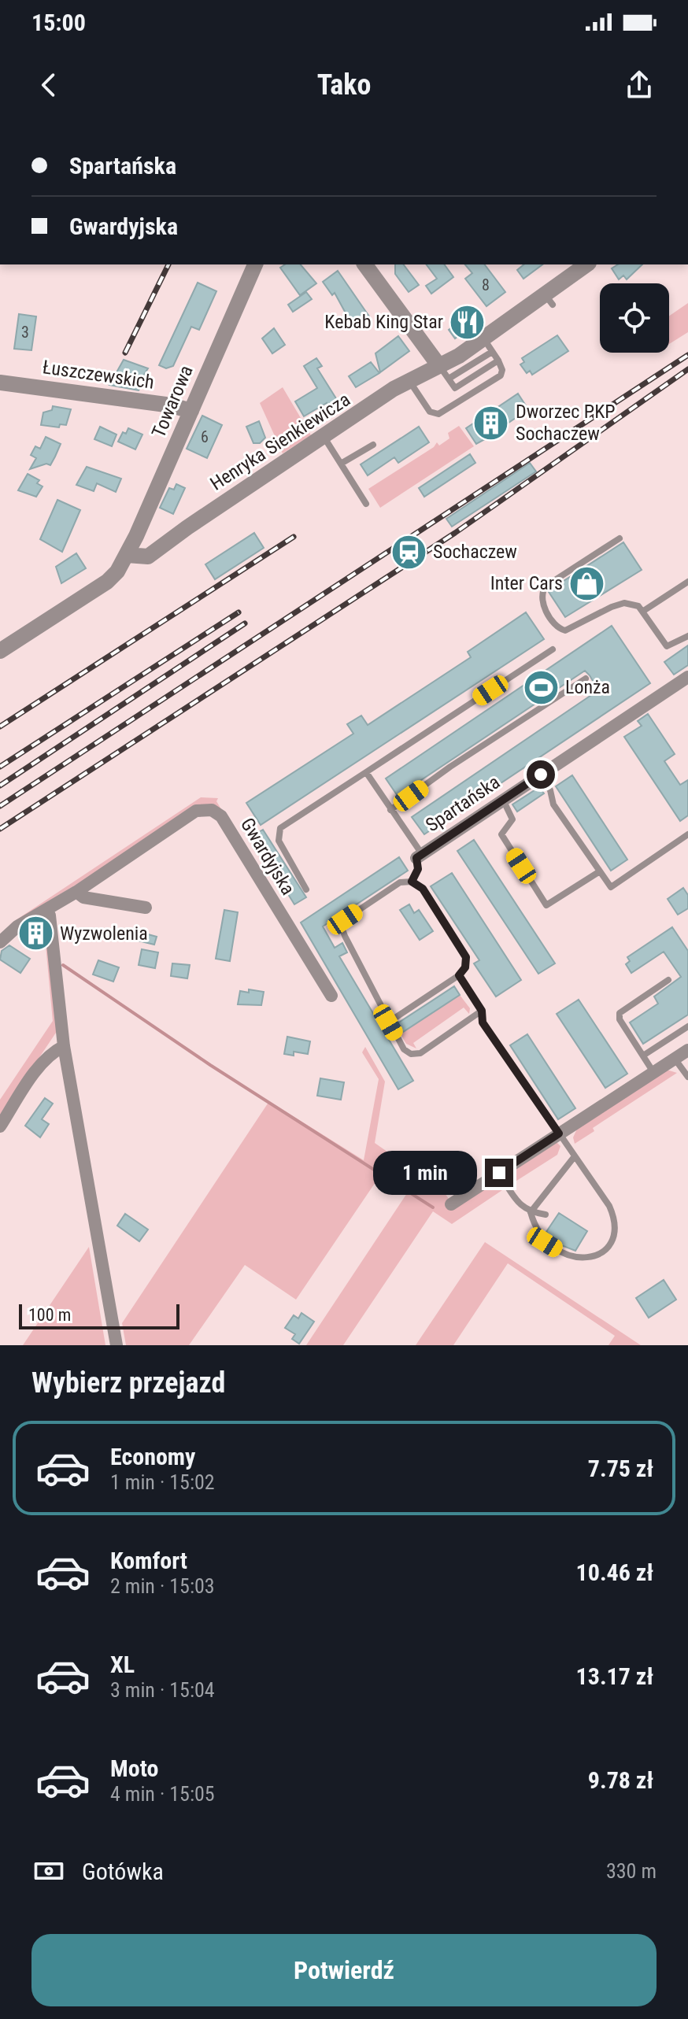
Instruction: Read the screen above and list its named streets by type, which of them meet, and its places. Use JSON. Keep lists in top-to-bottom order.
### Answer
{
  "streets": {
    "street": [
      "Łuszczewskich",
      "Towarowa",
      "Henryka Sienkiewicza",
      "Spartańska",
      "Gwardyjska"
    ]
  },
  "crossings": [
    ["Łuszczewskich", "Towarowa"],
    ["Towarowa", "Henryka Sienkiewicza"]
  ],
  "places": {
    "restaurant": ["Kebab King Star"],
    "building": ["Dworzec PKP Sochaczew", "Wyzwolenia"],
    "station": ["Sochaczew"],
    "shop": ["Inter Cars"],
    "sports": ["Lonża"]
  },
  "house_numbers": ["8", "3", "6"],
  "scale_bar": "100 m",
  "page": {
    "status": "15:00",
    "header": "Tako",
    "banner": ["Spartańska", "Gwardyjska"],
    "bubble": "1 min",
    "scale": "100 m",
    "heading": "Wybierz przejazd",
    "list": [
      {
        "name": "Economy",
        "note": "1 min · 15:02",
        "value": "7.75 zł"
      },
      {
        "name": "Komfort",
        "note": "2 min · 15:03",
        "value": "10.46 zł"
      },
      {
        "name": "XL",
        "note": "3 min · 15:04",
        "value": "13.17 zł"
      },
      {
        "name": "Moto",
        "note": "4 min · 15:05",
        "value": "9.78 zł"
      }
    ],
    "pay": ["Gotówka", "330 m"],
    "buttons": "Potwierdź"
  }
}
